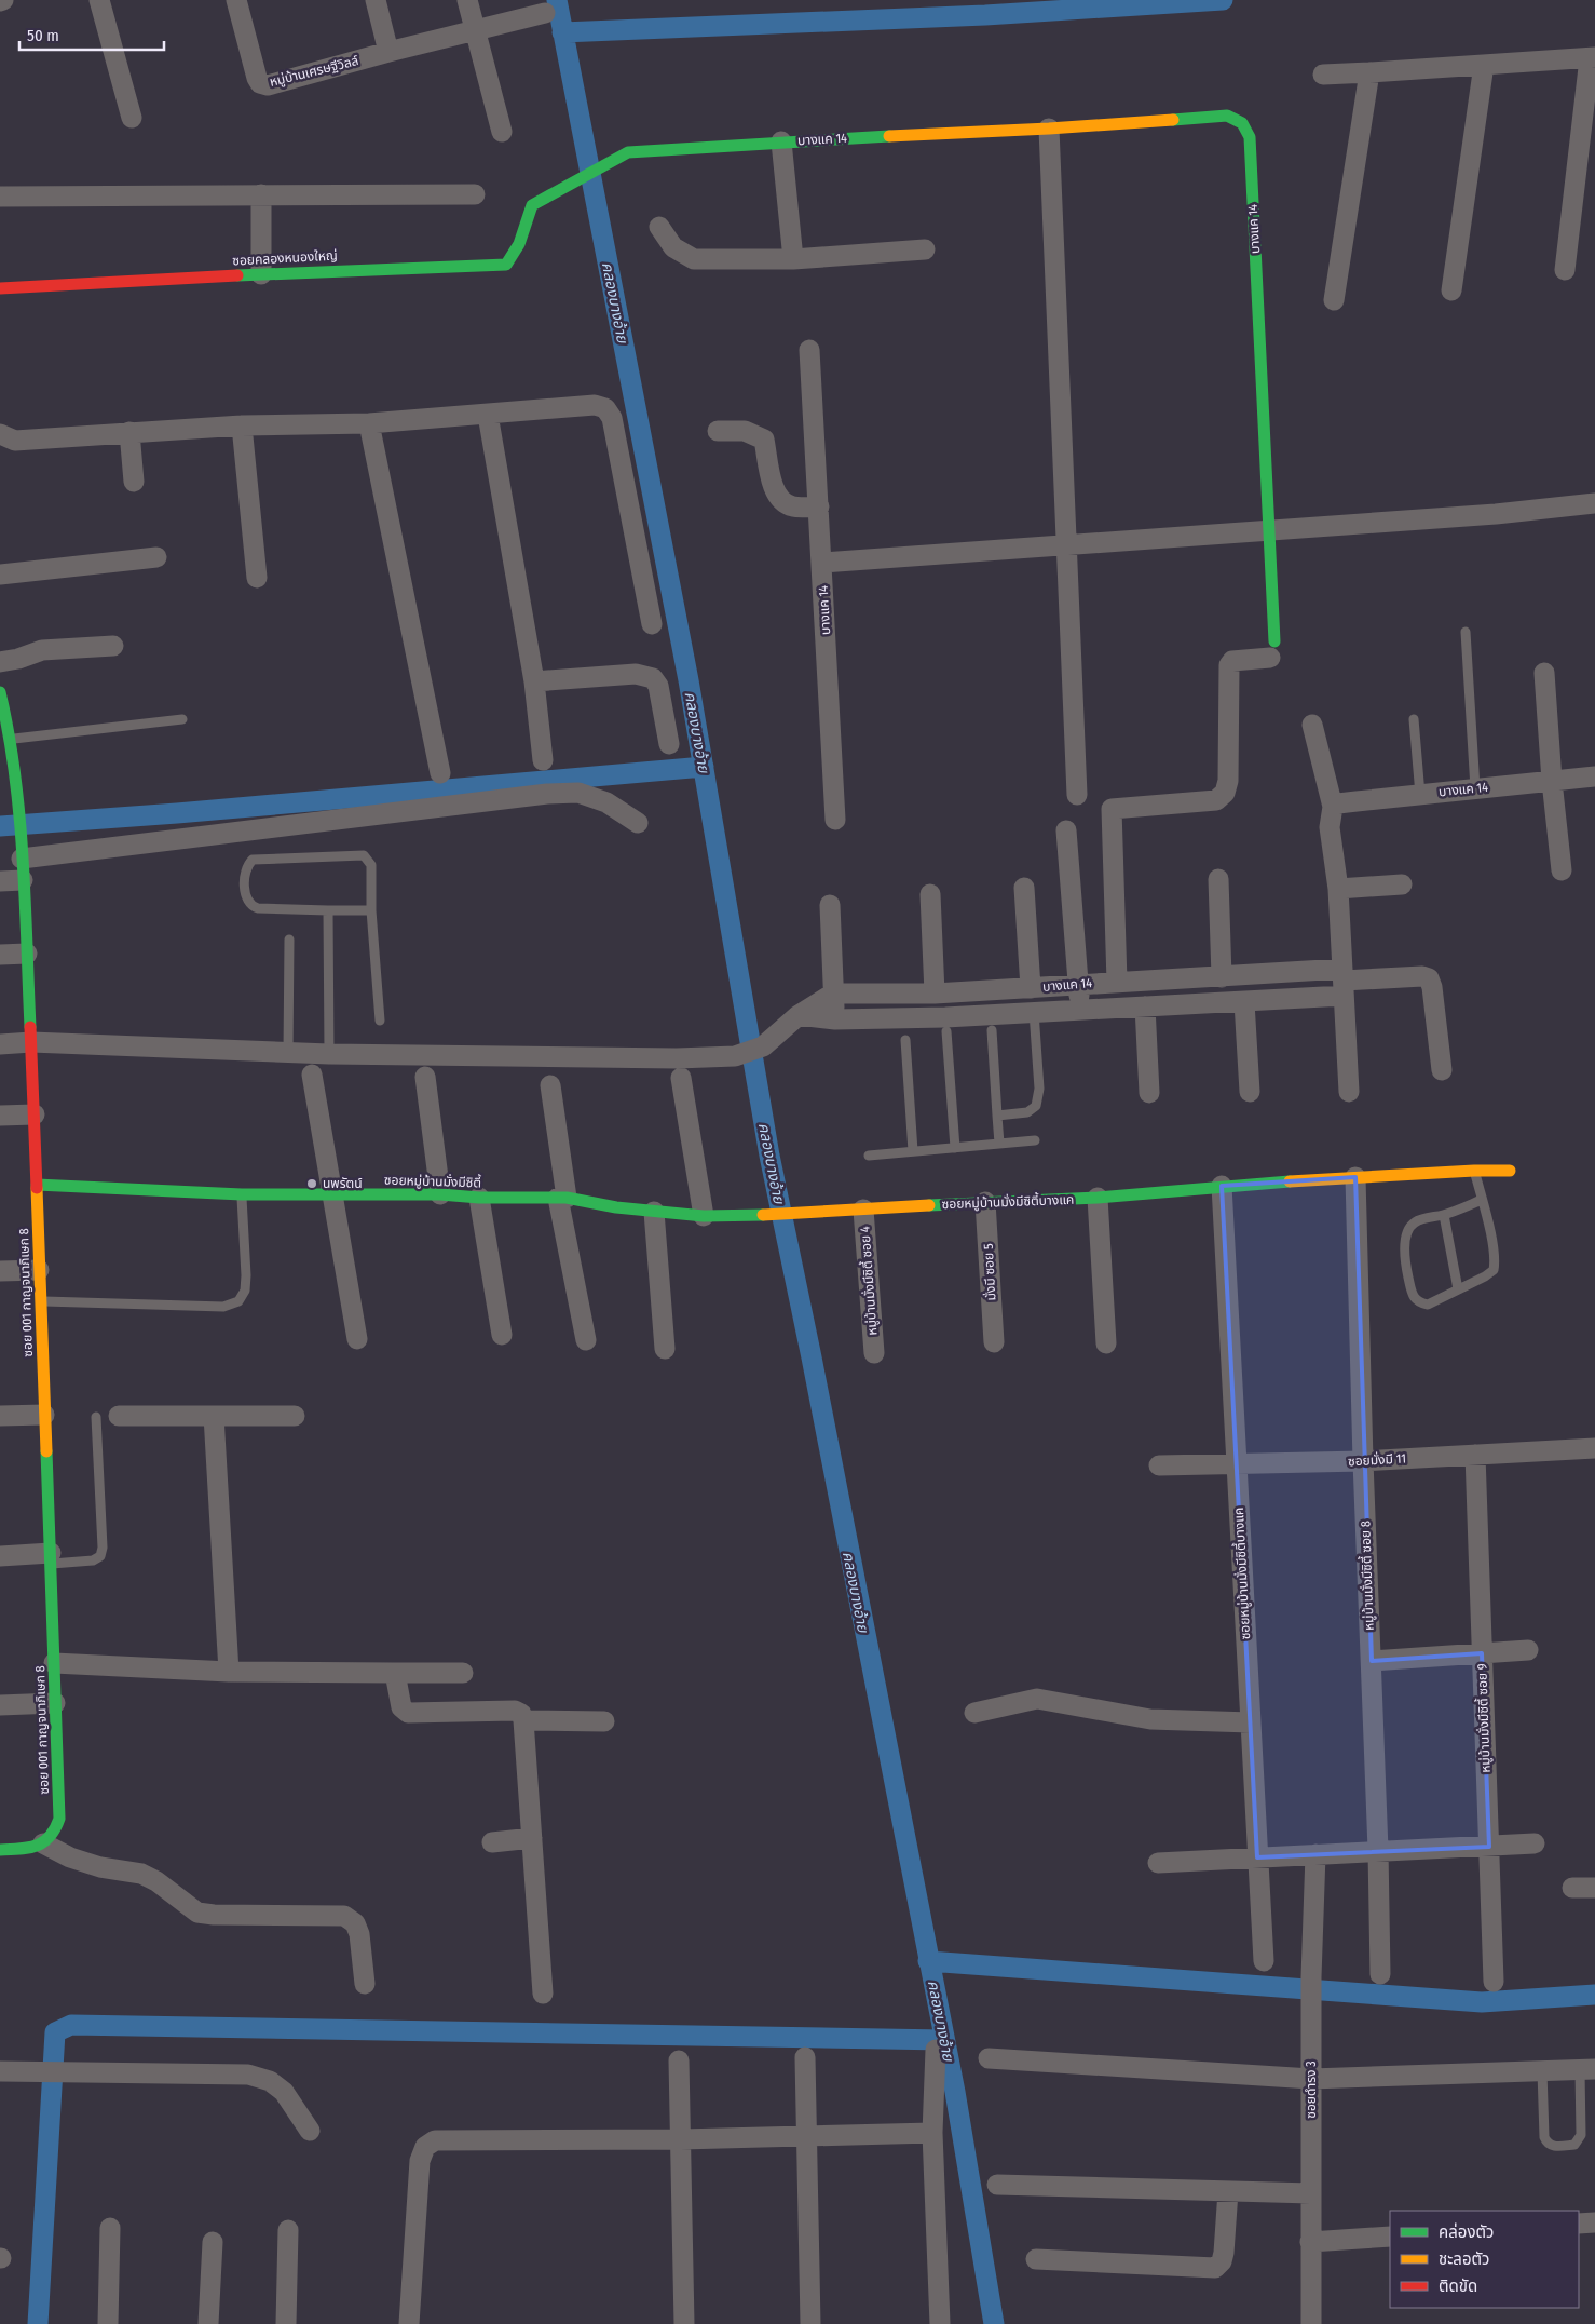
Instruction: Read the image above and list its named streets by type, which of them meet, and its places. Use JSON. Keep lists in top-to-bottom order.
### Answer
{
  "streets": {
    "street": [
      "หมู่บ้านเศรษฐีวิลล์",
      "บางแค 14",
      "ซอยคลองหนองใหญ่",
      "ซอยหมู่บ้านมั่งมีซิตี้",
      "ซอยหมู่บ้านมั่งมีซิตี้บางแค",
      "มั่งมี ซอย 5",
      "หมู่บ้านมั่งมีซิตี้ ซอย 4",
      "ซอย 001 กาญจนาภิเษก 8",
      "ซอยมั่งมี 11",
      "หมู่บ้านมั่งมีซิตี้ ซอย 8",
      "หมู่บ้านมั่งมีซิตี้ ซอย 9",
      "ซอยดำรง 3"
    ]
  },
  "crossings": [
    ["บางแค 14", "ซอยคลองหนองใหญ่"],
    ["ซอยหมู่บ้านมั่งมีซิตี้", "ซอยหมู่บ้านมั่งมีซิตี้บางแค"],
    ["ซอยหมู่บ้านมั่งมีซิตี้", "ซอย 001 กาญจนาภิเษก 8"],
    ["ซอยหมู่บ้านมั่งมีซิตี้บางแค", "มั่งมี ซอย 5"],
    ["ซอยหมู่บ้านมั่งมีซิตี้บางแค", "หมู่บ้านมั่งมีซิตี้ ซอย 4"],
    ["ซอยหมู่บ้านมั่งมีซิตี้บางแค", "ซอยมั่งมี 11"],
    ["ซอยหมู่บ้านมั่งมีซิตี้บางแค", "หมู่บ้านมั่งมีซิตี้ ซอย 8"],
    ["ซอยมั่งมี 11", "หมู่บ้านมั่งมีซิตี้ ซอย 8"],
    ["ซอยมั่งมี 11", "หมู่บ้านมั่งมีซิตี้ ซอย 9"]
  ],
  "water": ["คลองบางอ้าย"],
  "places": ["นพรัตน์"],
  "legend": ["คล่องตัว", "ชะลอตัว", "ติดขัด"],
  "scale_bar": "50 m"
}
